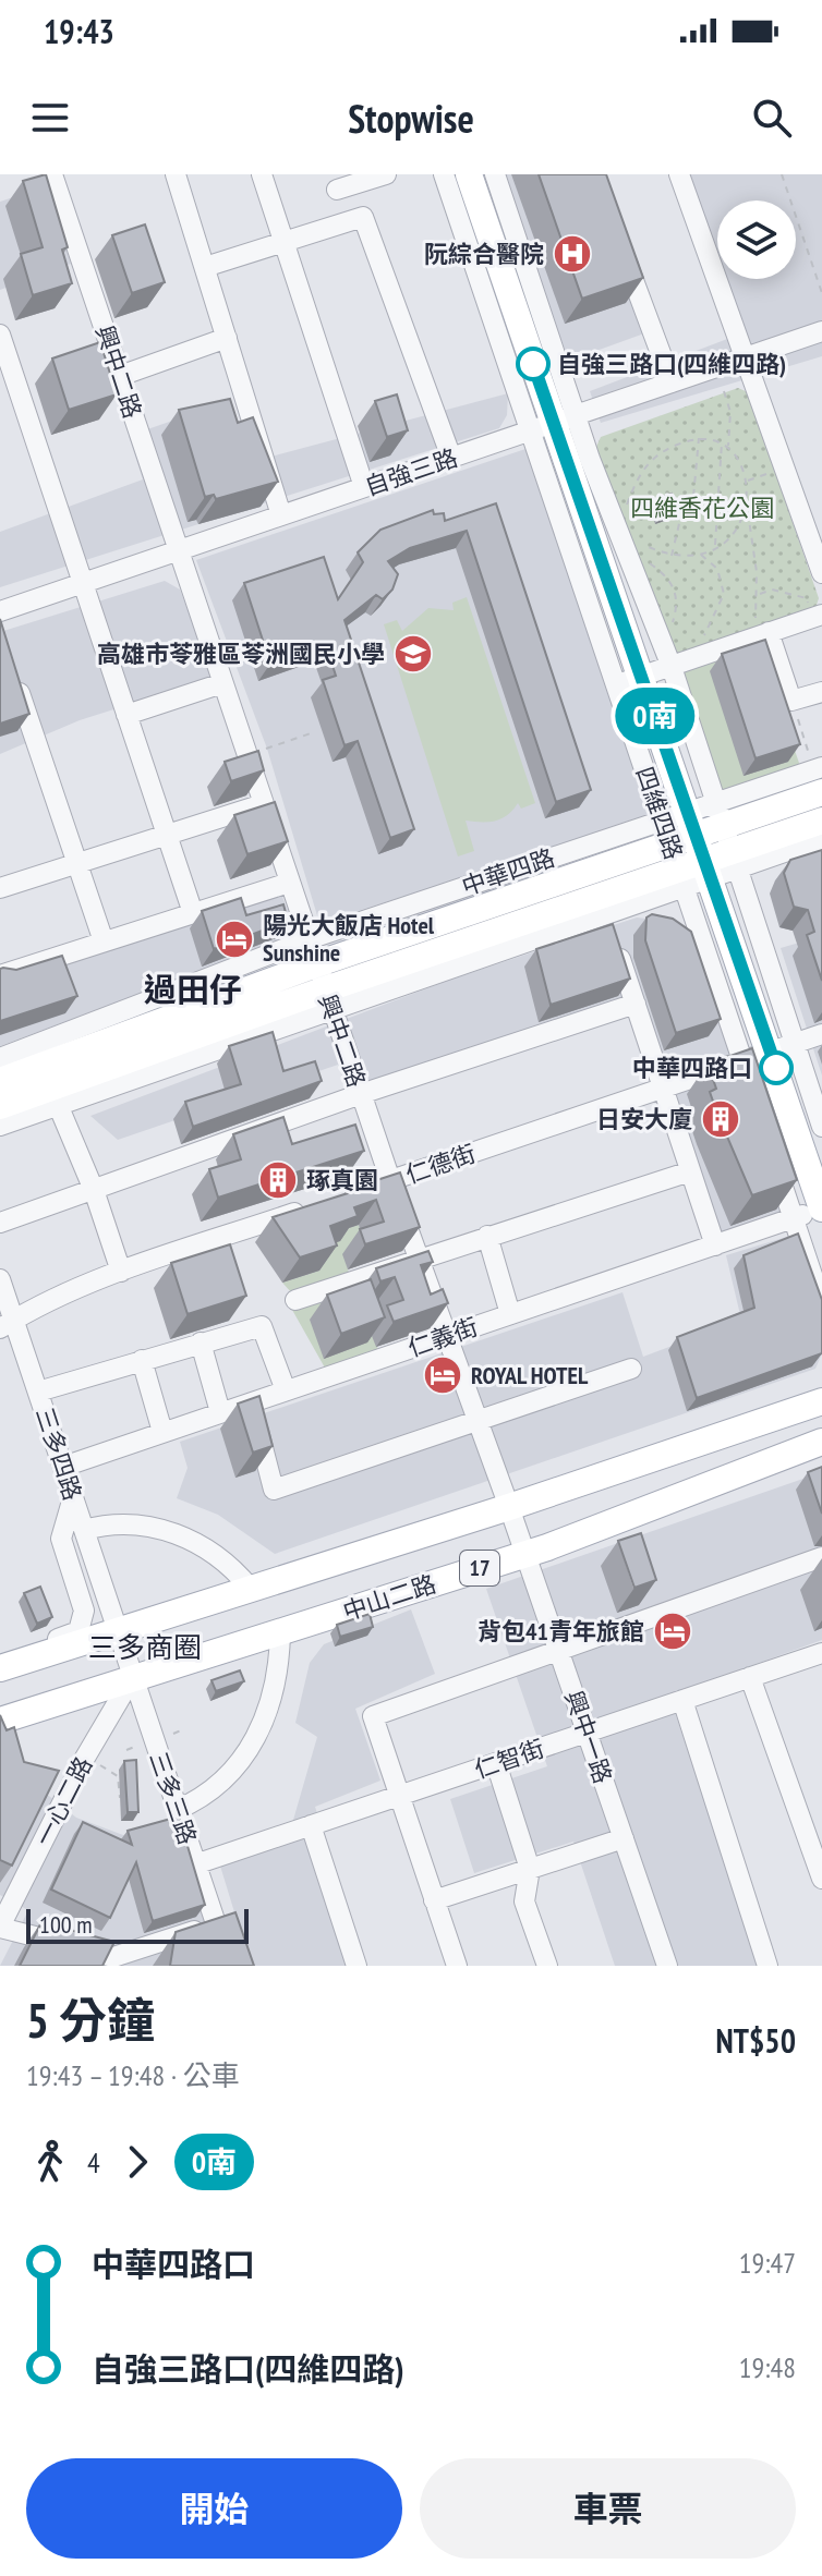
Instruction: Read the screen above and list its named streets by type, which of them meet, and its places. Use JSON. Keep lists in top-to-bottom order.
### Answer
{
  "streets": {
    "main road": [
      "四維四路",
      "中華四路",
      "17",
      "中山二路"
    ],
    "street": [
      "興中二路",
      "自強三路",
      "仁德街",
      "仁義街",
      "三多四路",
      "興中一路",
      "仁智街",
      "三多三路",
      "一心二路"
    ]
  },
  "crossings": [
    ["興中二路", "自強三路"],
    ["興中二路", "中華四路"],
    ["興中二路", "仁德街"],
    ["興中二路", "仁義街"],
    ["興中二路", "中山二路"],
    ["興中二路", "興中一路"],
    ["自強三路", "四維四路"],
    ["四維四路", "中華四路"],
    ["四維四路", "仁德街"],
    ["四維四路", "仁義街"],
    ["仁義街", "三多四路"],
    ["三多四路", "中山二路"],
    ["三多四路", "三多三路"],
    ["中山二路", "興中一路"],
    ["中山二路", "三多三路"],
    ["中山二路", "一心二路"],
    ["興中一路", "仁智街"],
    ["仁智街", "三多三路"],
    ["三多三路", "一心二路"]
  ],
  "districts": ["過田仔", "三多商圈"],
  "parks": ["四維香花公園"],
  "places": {
    "hospital": ["阮綜合醫院"],
    "other": ["自強三路口(四維四路)", "中華四路口"],
    "school or university": ["高雄市苓雅區苓洲國民小學"],
    "hotel": ["陽光大飯店 Hotel Sunshine", "ROYAL HOTEL", "背包41青年旅館"],
    "building": ["日安大廈", "琢真園"]
  },
  "lines": ["bus line 0南"],
  "scale_bar": "100 m",
  "page": {
    "status": "19:43",
    "header": "Stopwise",
    "on_map": "0南",
    "scale": "100 m",
    "heading": ["5 分鐘", "19:43 – 19:48 · 公車", "NT$50"],
    "legs": ["4", "0南"],
    "list": [
      {
        "name": "中華四路口",
        "value": "19:47"
      },
      {
        "name": "自強三路口(四維四路)",
        "value": "19:48"
      }
    ],
    "buttons": ["開始", "車票"]
  }
}
